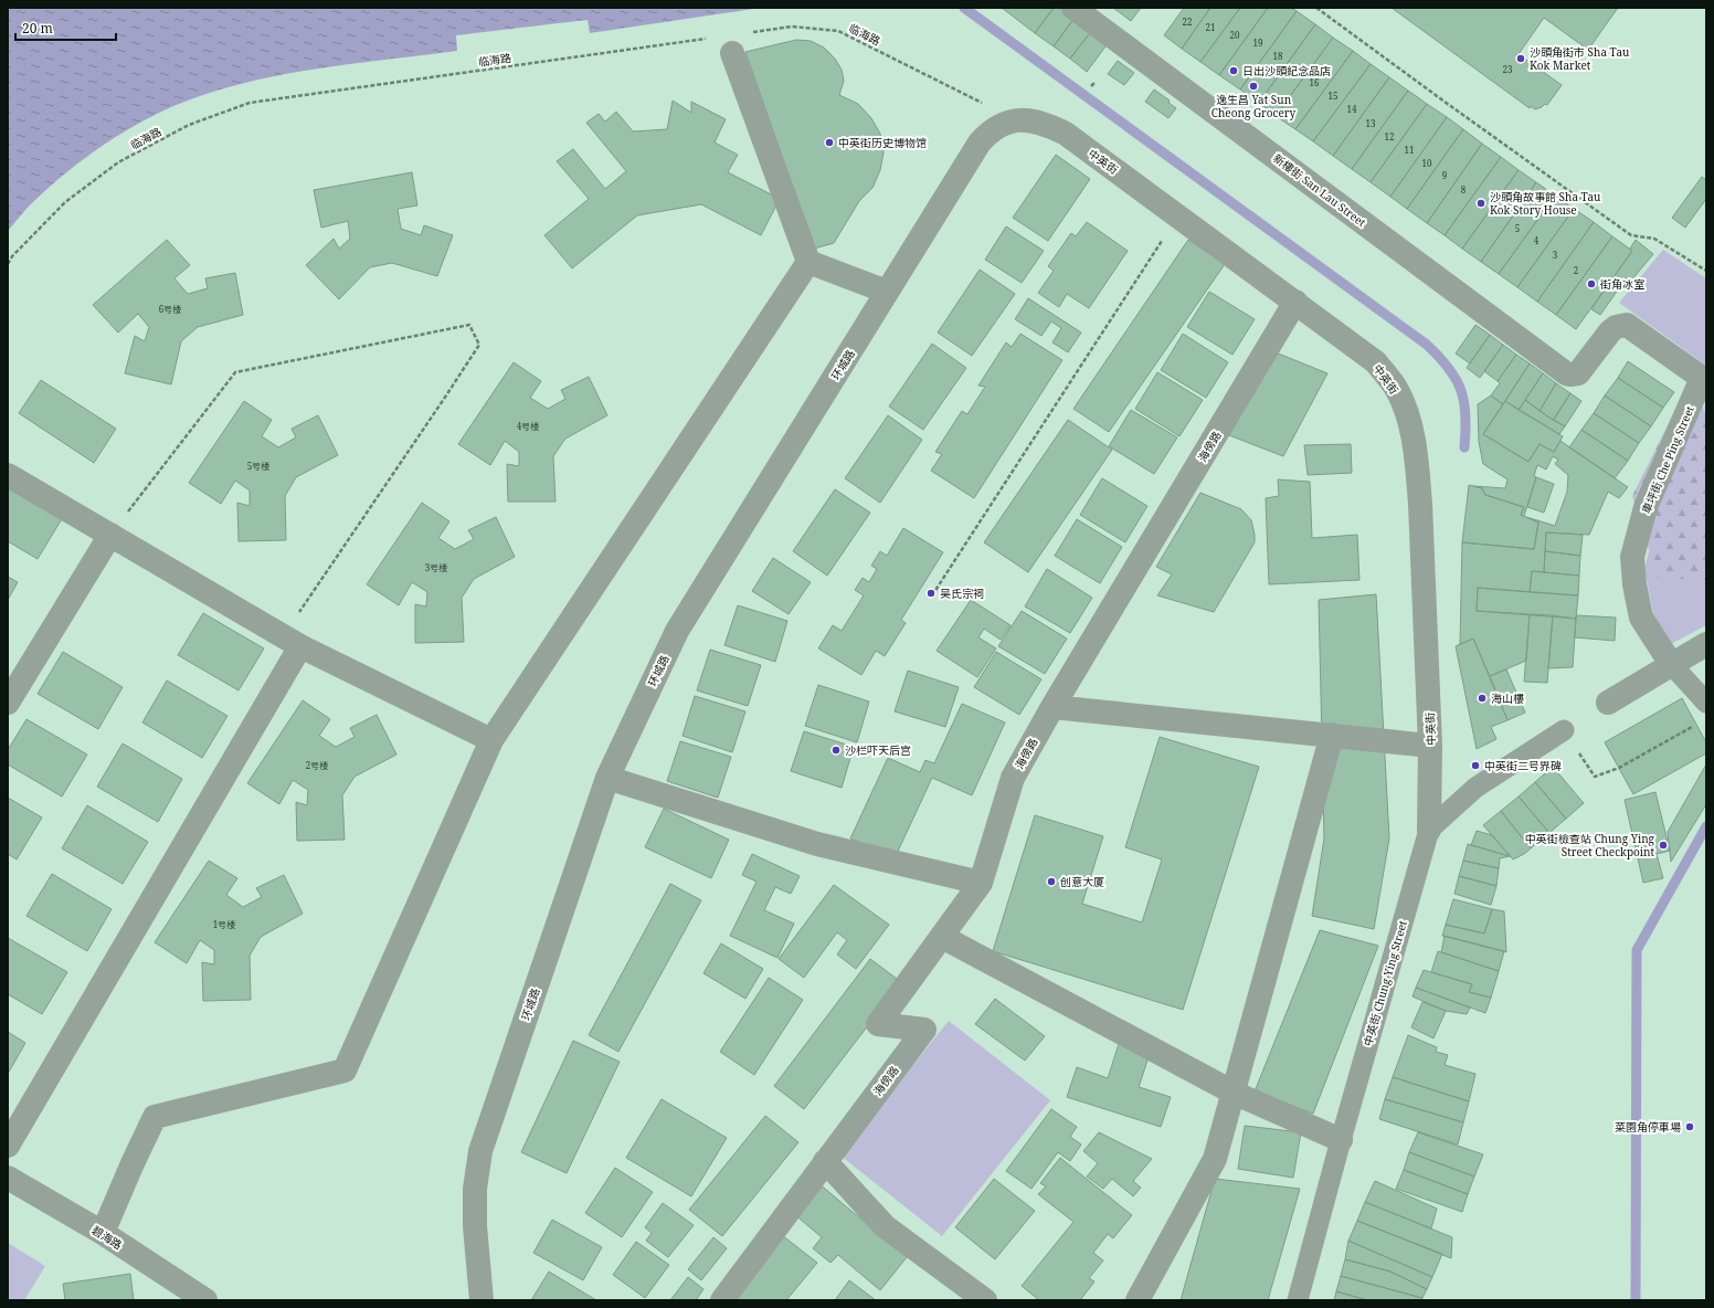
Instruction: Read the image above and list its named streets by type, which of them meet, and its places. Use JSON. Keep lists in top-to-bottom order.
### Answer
{
  "streets": {
    "street": [
      "中英街",
      "新樓街 San Lau Street",
      "环城路",
      "海傍路",
      "車坪街 Che Ping Street",
      "中英街 Chung Ying Street",
      "碧海路"
    ],
    "path": ["临海路"]
  },
  "crossings": [
    ["临海路", "中英街"],
    ["临海路", "环城路"],
    ["中英街", "环城路"],
    ["中英街", "海傍路"],
    ["中英街", "中英街 Chung Ying Street"],
    ["新樓街 San Lau Street", "車坪街 Che Ping Street"]
  ],
  "places": [
    "沙頭角街市 Sha Tau Kok Market",
    "日出沙頭紀念品店",
    "逸生昌 Yat Sun Cheong Grocery",
    "中英街历史博物馆",
    "沙頭角故事館 Sha Tau Kok Story House",
    "街角冰室",
    "吴氏宗祠",
    "海山樓",
    "沙栏吓天后宫",
    "中英街二号界碑",
    "中英街檢查站 Chung Ying Street Checkpoint",
    "创意大厦",
    "菜園角停車場"
  ],
  "house_numbers": [
    "22",
    "21",
    "20",
    "19",
    "18",
    "23",
    "16",
    "15",
    "14",
    "13",
    "12",
    "11",
    "10",
    "9",
    "8",
    "5",
    "4",
    "3",
    "2",
    "6号楼",
    "4号楼",
    "5号楼",
    "3号楼",
    "2号楼",
    "1号楼"
  ],
  "scale_bar": "20 m"
}
